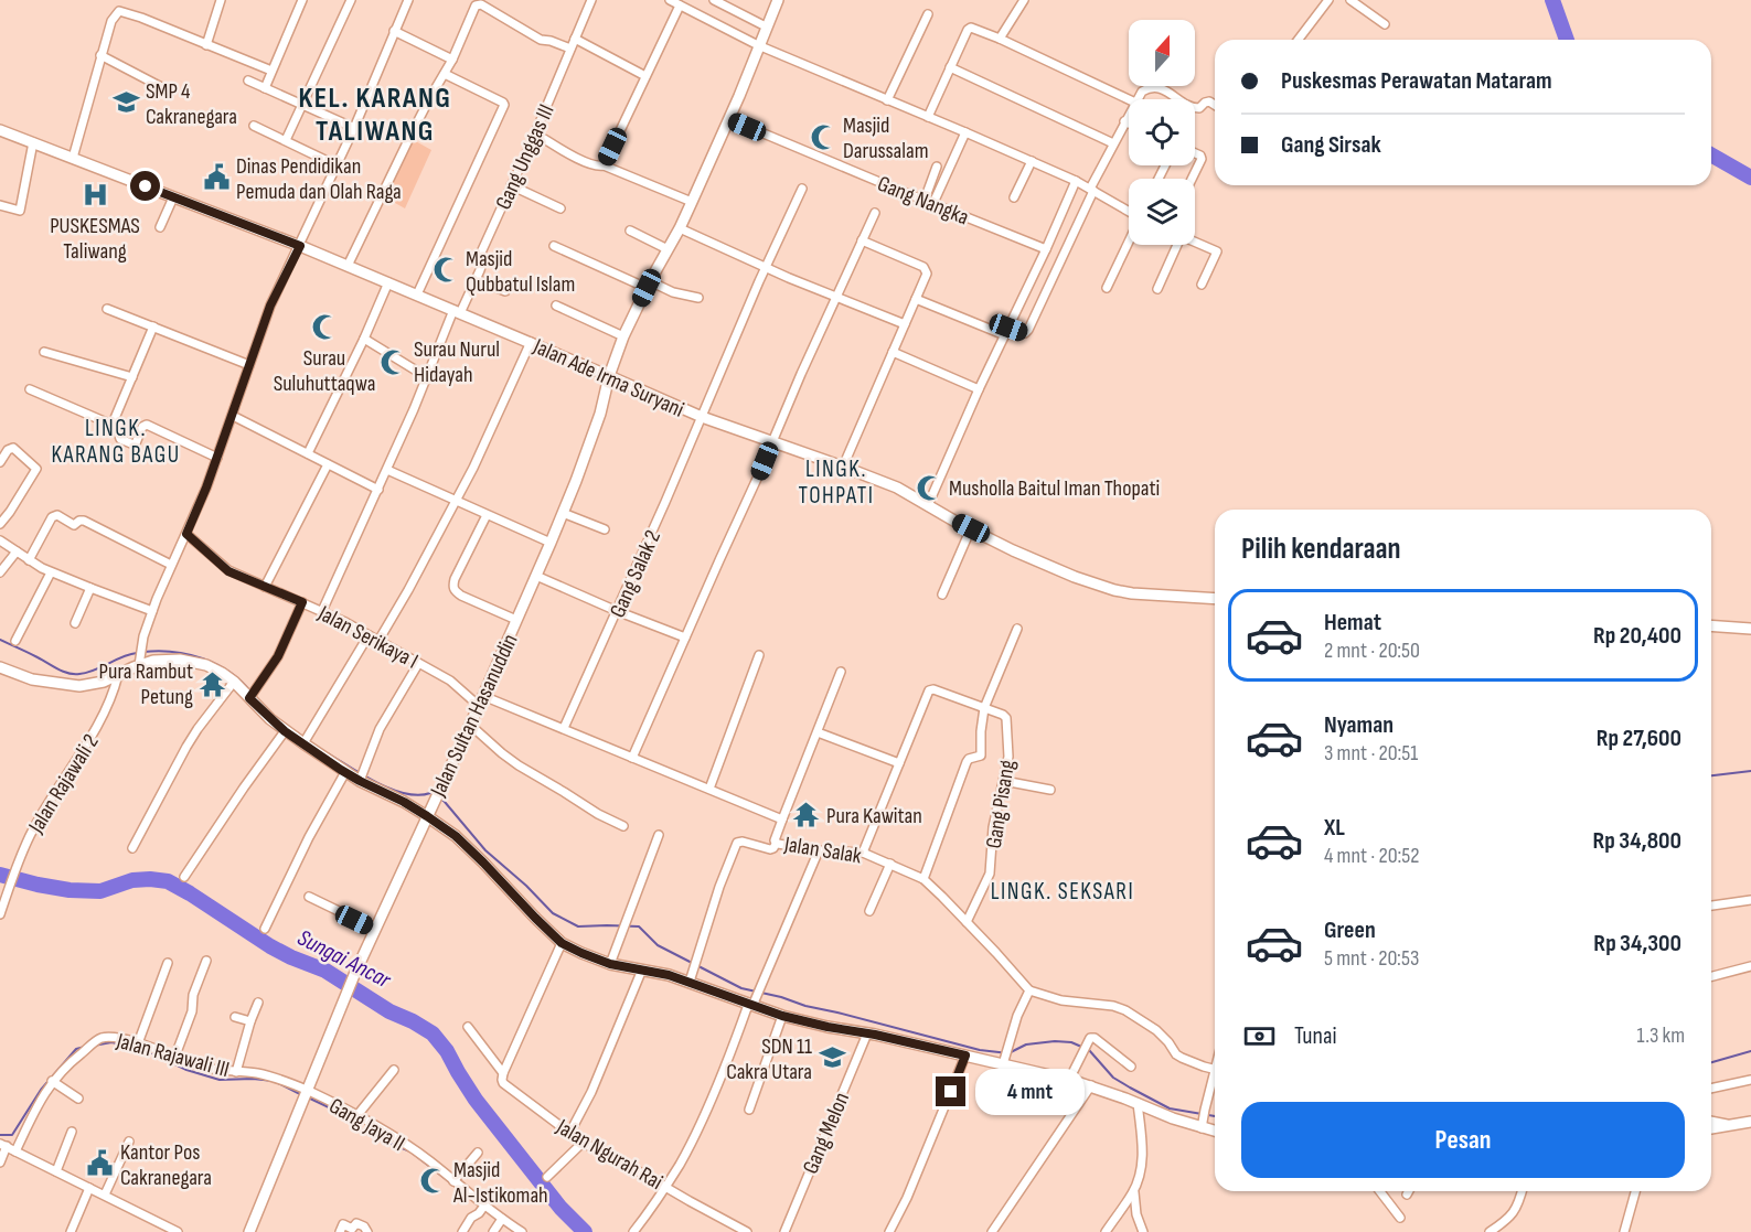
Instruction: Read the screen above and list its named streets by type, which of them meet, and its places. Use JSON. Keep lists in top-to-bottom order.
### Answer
{
  "streets": {
    "street": [
      "Gang Unggas III",
      "Gang Nangka",
      "Jalan Ade Irma Suryani",
      "Gang Salak 2",
      "Jalan Serikaya I",
      "Jalan Sultan Hasanuddin",
      "Jalan Rajawali 2",
      "Gang Pisang",
      "Jalan Salak",
      "Jalan Rajawali III",
      "Gang Jaya II",
      "Gang Melon",
      "Jalan Ngurah Rai"
    ]
  },
  "crossings": [
    ["Gang Unggas III", "Jalan Ade Irma Suryani"],
    ["Gang Unggas III", "Jalan Serikaya I"],
    ["Gang Nangka", "Jalan Sultan Hasanuddin"],
    ["Jalan Ade Irma Suryani", "Gang Salak 2"],
    ["Jalan Ade Irma Suryani", "Jalan Sultan Hasanuddin"],
    ["Gang Salak 2", "Jalan Salak"],
    ["Jalan Serikaya I", "Jalan Sultan Hasanuddin"],
    ["Jalan Serikaya I", "Jalan Salak"],
    ["Jalan Sultan Hasanuddin", "Jalan Salak"],
    ["Jalan Sultan Hasanuddin", "Jalan Rajawali III"],
    ["Jalan Sultan Hasanuddin", "Gang Jaya II"],
    ["Gang Pisang", "Jalan Salak"],
    ["Jalan Rajawali III", "Gang Jaya II"]
  ],
  "districts": [
    "KEL. KARANG TALIWANG",
    "LINGK. KARANG BAGU",
    "LINGK. TOHPATI",
    "LINGK. SEKSARI"
  ],
  "water": ["Sungai Ancar"],
  "places": {
    "school or university": ["SMP 4 Cakranegara", "SDN 11 Cakra Utara"],
    "mosque": [
      "Masjid Darussalam",
      "Masjid Qubbatul Islam",
      "Surau Suluhuttaqwa",
      "Surau Nurul Hidayah",
      "Musholla Baitul Iman Thopati",
      "Masjid Al-Istikomah"
    ],
    "public building": ["Dinas Pendidikan Pemuda dan Olah Raga", "Kantor Pos Cakranegara"],
    "hospital": ["PUSKESMAS Taliwang"],
    "temple": ["Pura Rambut Petung", "Pura Kawitan"]
  },
  "north": "top",
  "page": {
    "banner": ["Puskesmas Perawatan Mataram", "Gang Sirsak"],
    "heading": "Pilih kendaraan",
    "list": [
      {
        "name": "Hemat",
        "note": "2 mnt · 20:50",
        "value": "Rp 20,400"
      },
      {
        "name": "Nyaman",
        "note": "3 mnt · 20:51",
        "value": "Rp 27,600"
      },
      {
        "name": "XL",
        "note": "4 mnt · 20:52",
        "value": "Rp 34,800"
      },
      {
        "name": "Green",
        "note": "5 mnt · 20:53",
        "value": "Rp 34,300"
      }
    ],
    "pay": ["Tunai", "1.3 km"],
    "bubble": "4 mnt",
    "buttons": "Pesan"
  }
}
